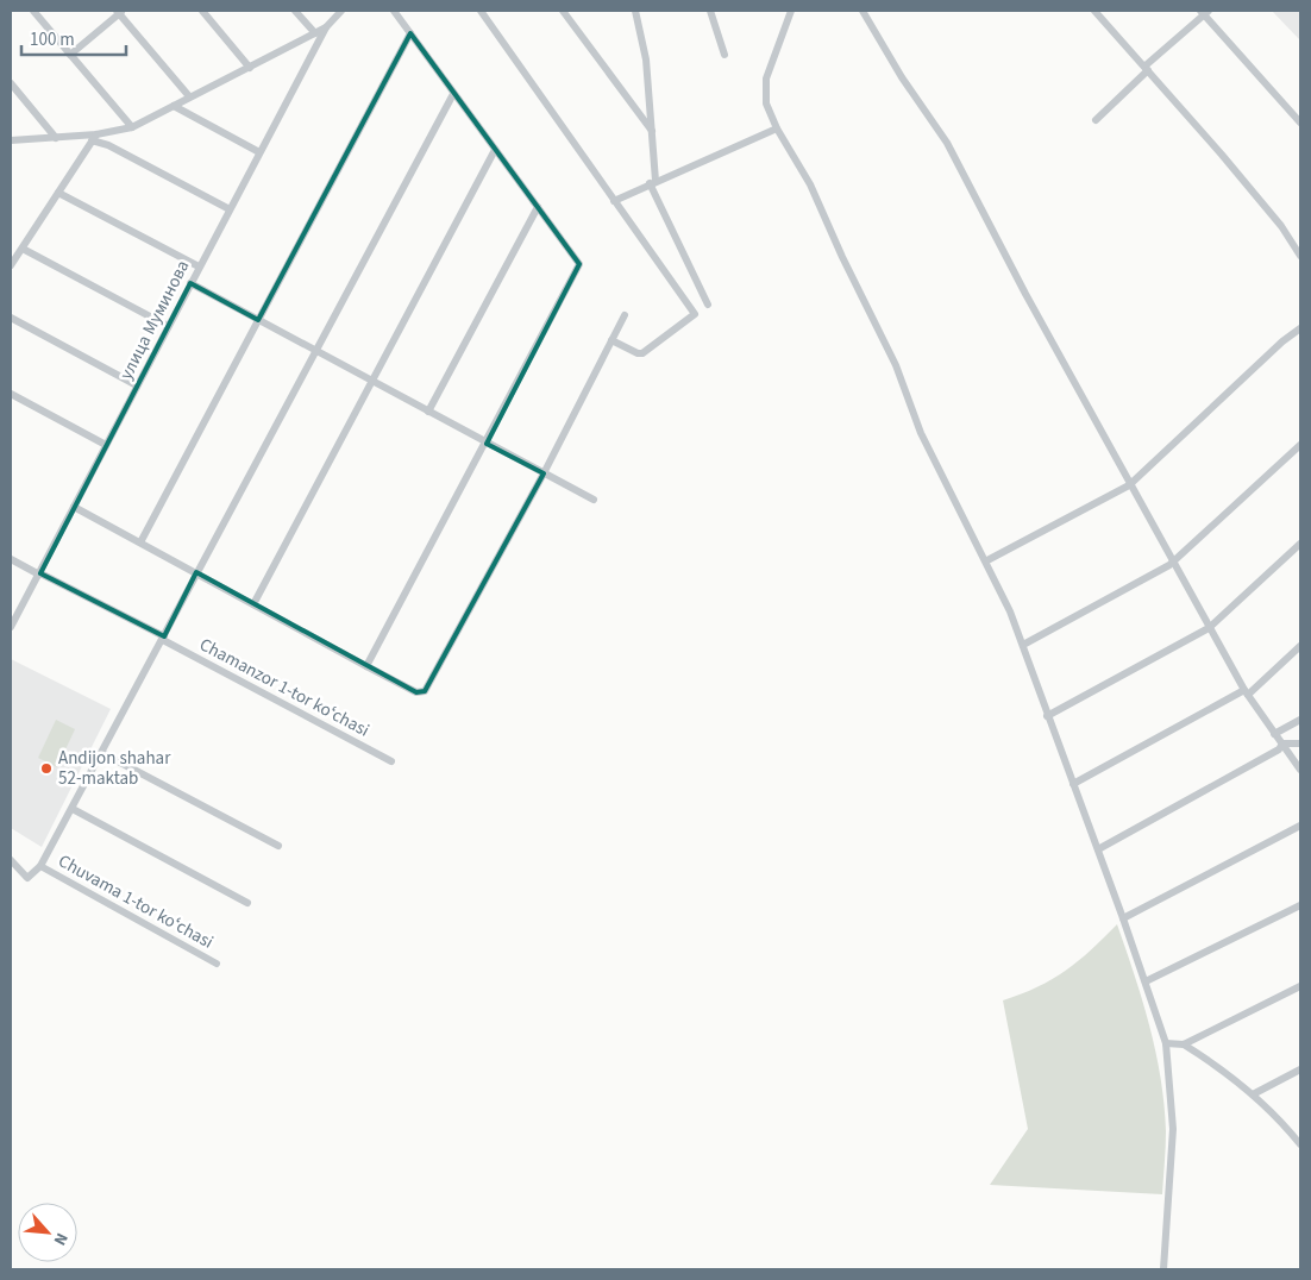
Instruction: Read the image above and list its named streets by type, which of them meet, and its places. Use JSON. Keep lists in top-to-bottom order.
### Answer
{
  "streets": {
    "street": ["улица Муминова", "Chamanzor 1-tor koʻchasi", "Chuvama 1-tor koʻchasi"]
  },
  "crossings": [
    ["улица Муминова", "Chamanzor 1-tor koʻchasi"]
  ],
  "places": ["Andijon shahar 52-maktab"],
  "scale_bar": "100 m",
  "north": "bottom right"
}
